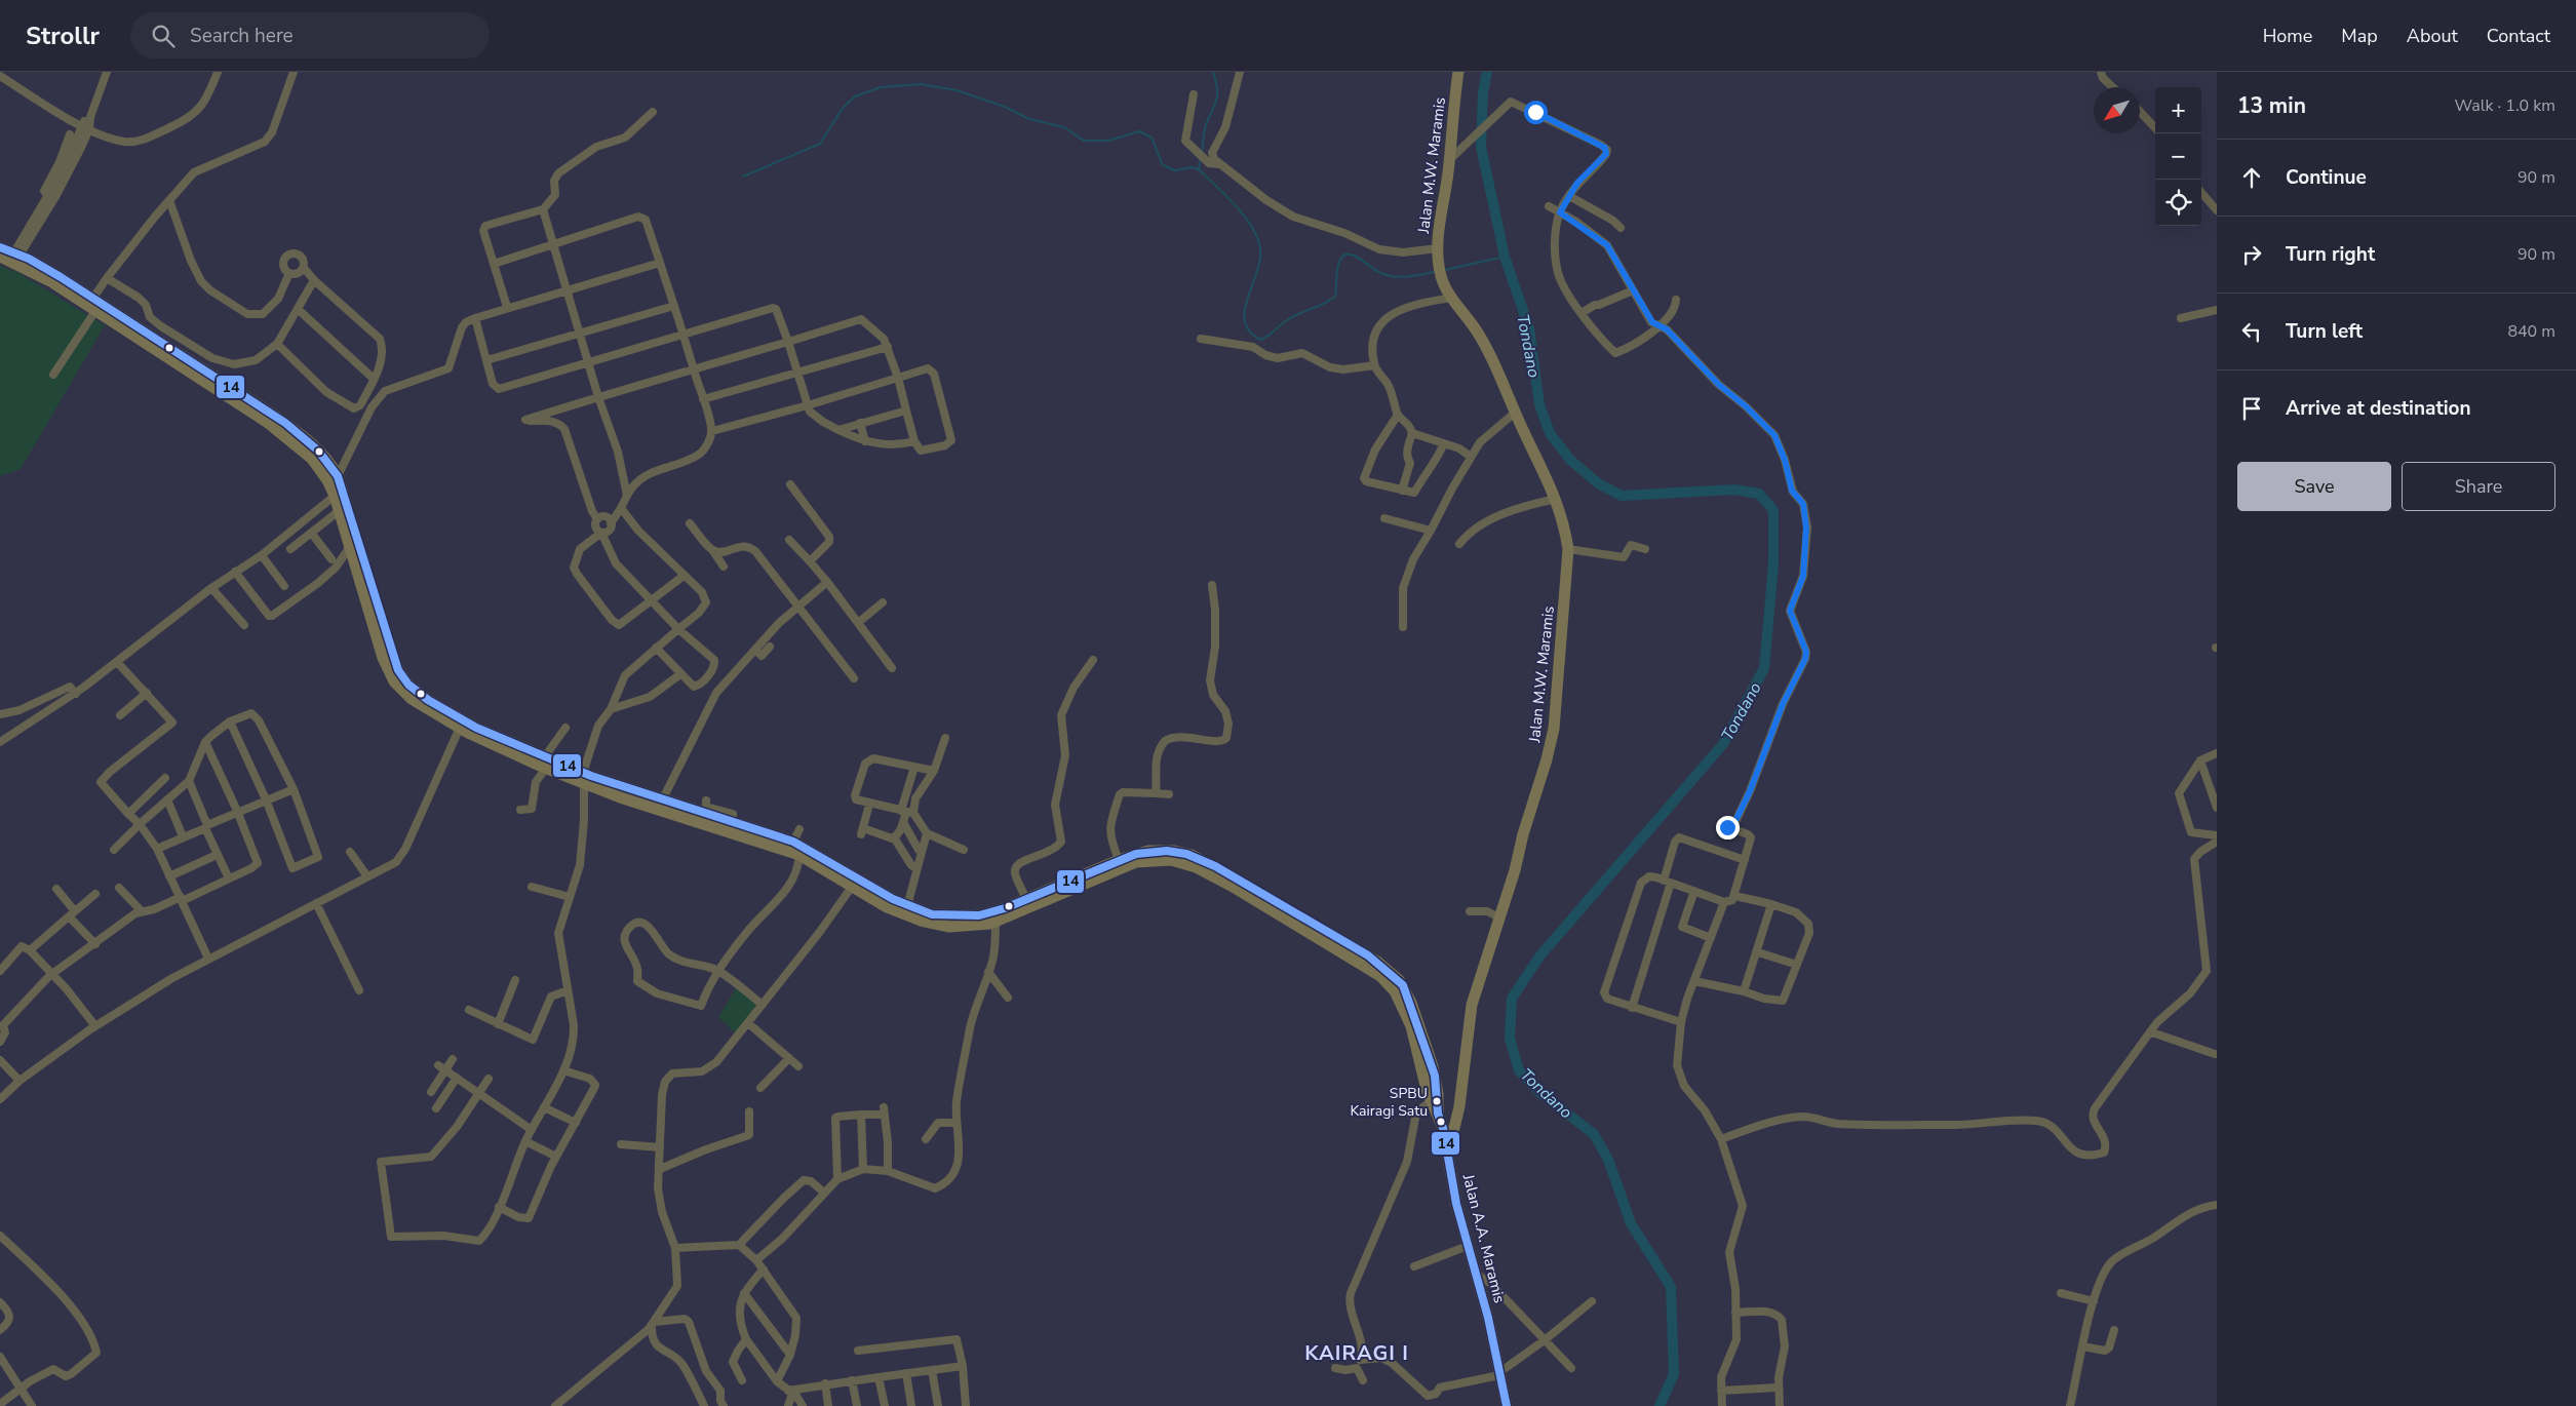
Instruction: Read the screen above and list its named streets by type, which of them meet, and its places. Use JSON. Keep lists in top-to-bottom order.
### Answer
{
  "streets": {
    "highway": ["Jalan M.W. Maramis", "Jalan A.A. Maramis"]
  },
  "crossings": [
    ["Jalan M.W. Maramis", "Jalan A.A. Maramis"]
  ],
  "districts": ["KAIRAGI I"],
  "water": ["Tondano"],
  "places": ["SPBU Kairagi Satu"],
  "lines": ["transit line 14"],
  "north": "bottom left",
  "page": {
    "header": "Strollr",
    "search": "Search here",
    "nav": [
      "Home",
      "Map",
      "About",
      "Contact"
    ],
    "heading": ["13 min", "Walk · 1.0 km"],
    "map_buttons": ["+", "−"],
    "list": [
      ["Continue", "90 m"],
      ["Turn right", "90 m"],
      ["Turn left", "840 m"],
      "Arrive at destination"
    ],
    "buttons": ["Save", "Share"]
  }
}
